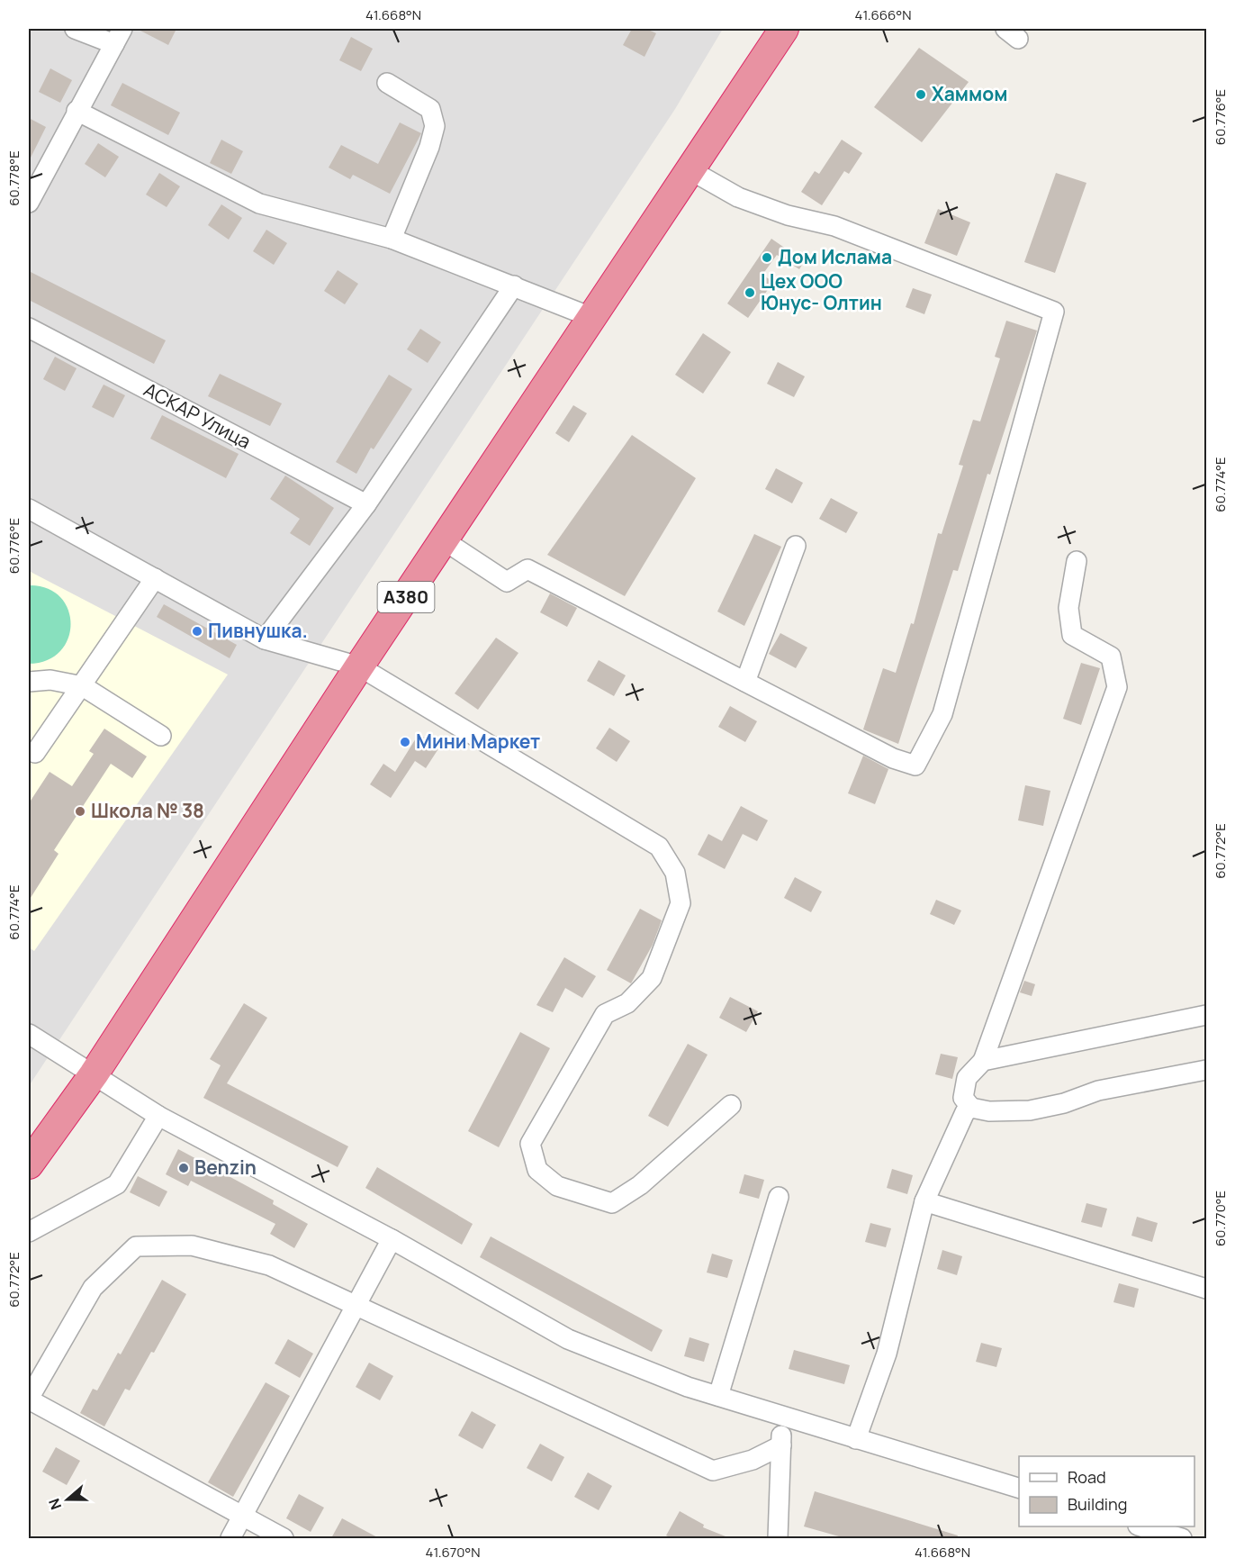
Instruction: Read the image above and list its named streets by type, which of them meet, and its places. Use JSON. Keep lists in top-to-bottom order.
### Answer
{
  "streets": {
    "highway": ["A380"],
    "street": ["АСКАР Улица"]
  },
  "places": [
    "Хаммом",
    "Дом Ислама",
    "Цех ООО Юнус- Олтин",
    "Пивнушка.",
    "Мини Маркет",
    "Школа № 38",
    "Benzin"
  ],
  "legend": ["Road", "Building"],
  "north": "left",
  "coordinates": [
    "41.668°N",
    "41.666°N",
    "60.776°E",
    "60.778°E",
    "60.774°E",
    "60.772°E",
    "60.770°E",
    "41.670°N"
  ]
}
